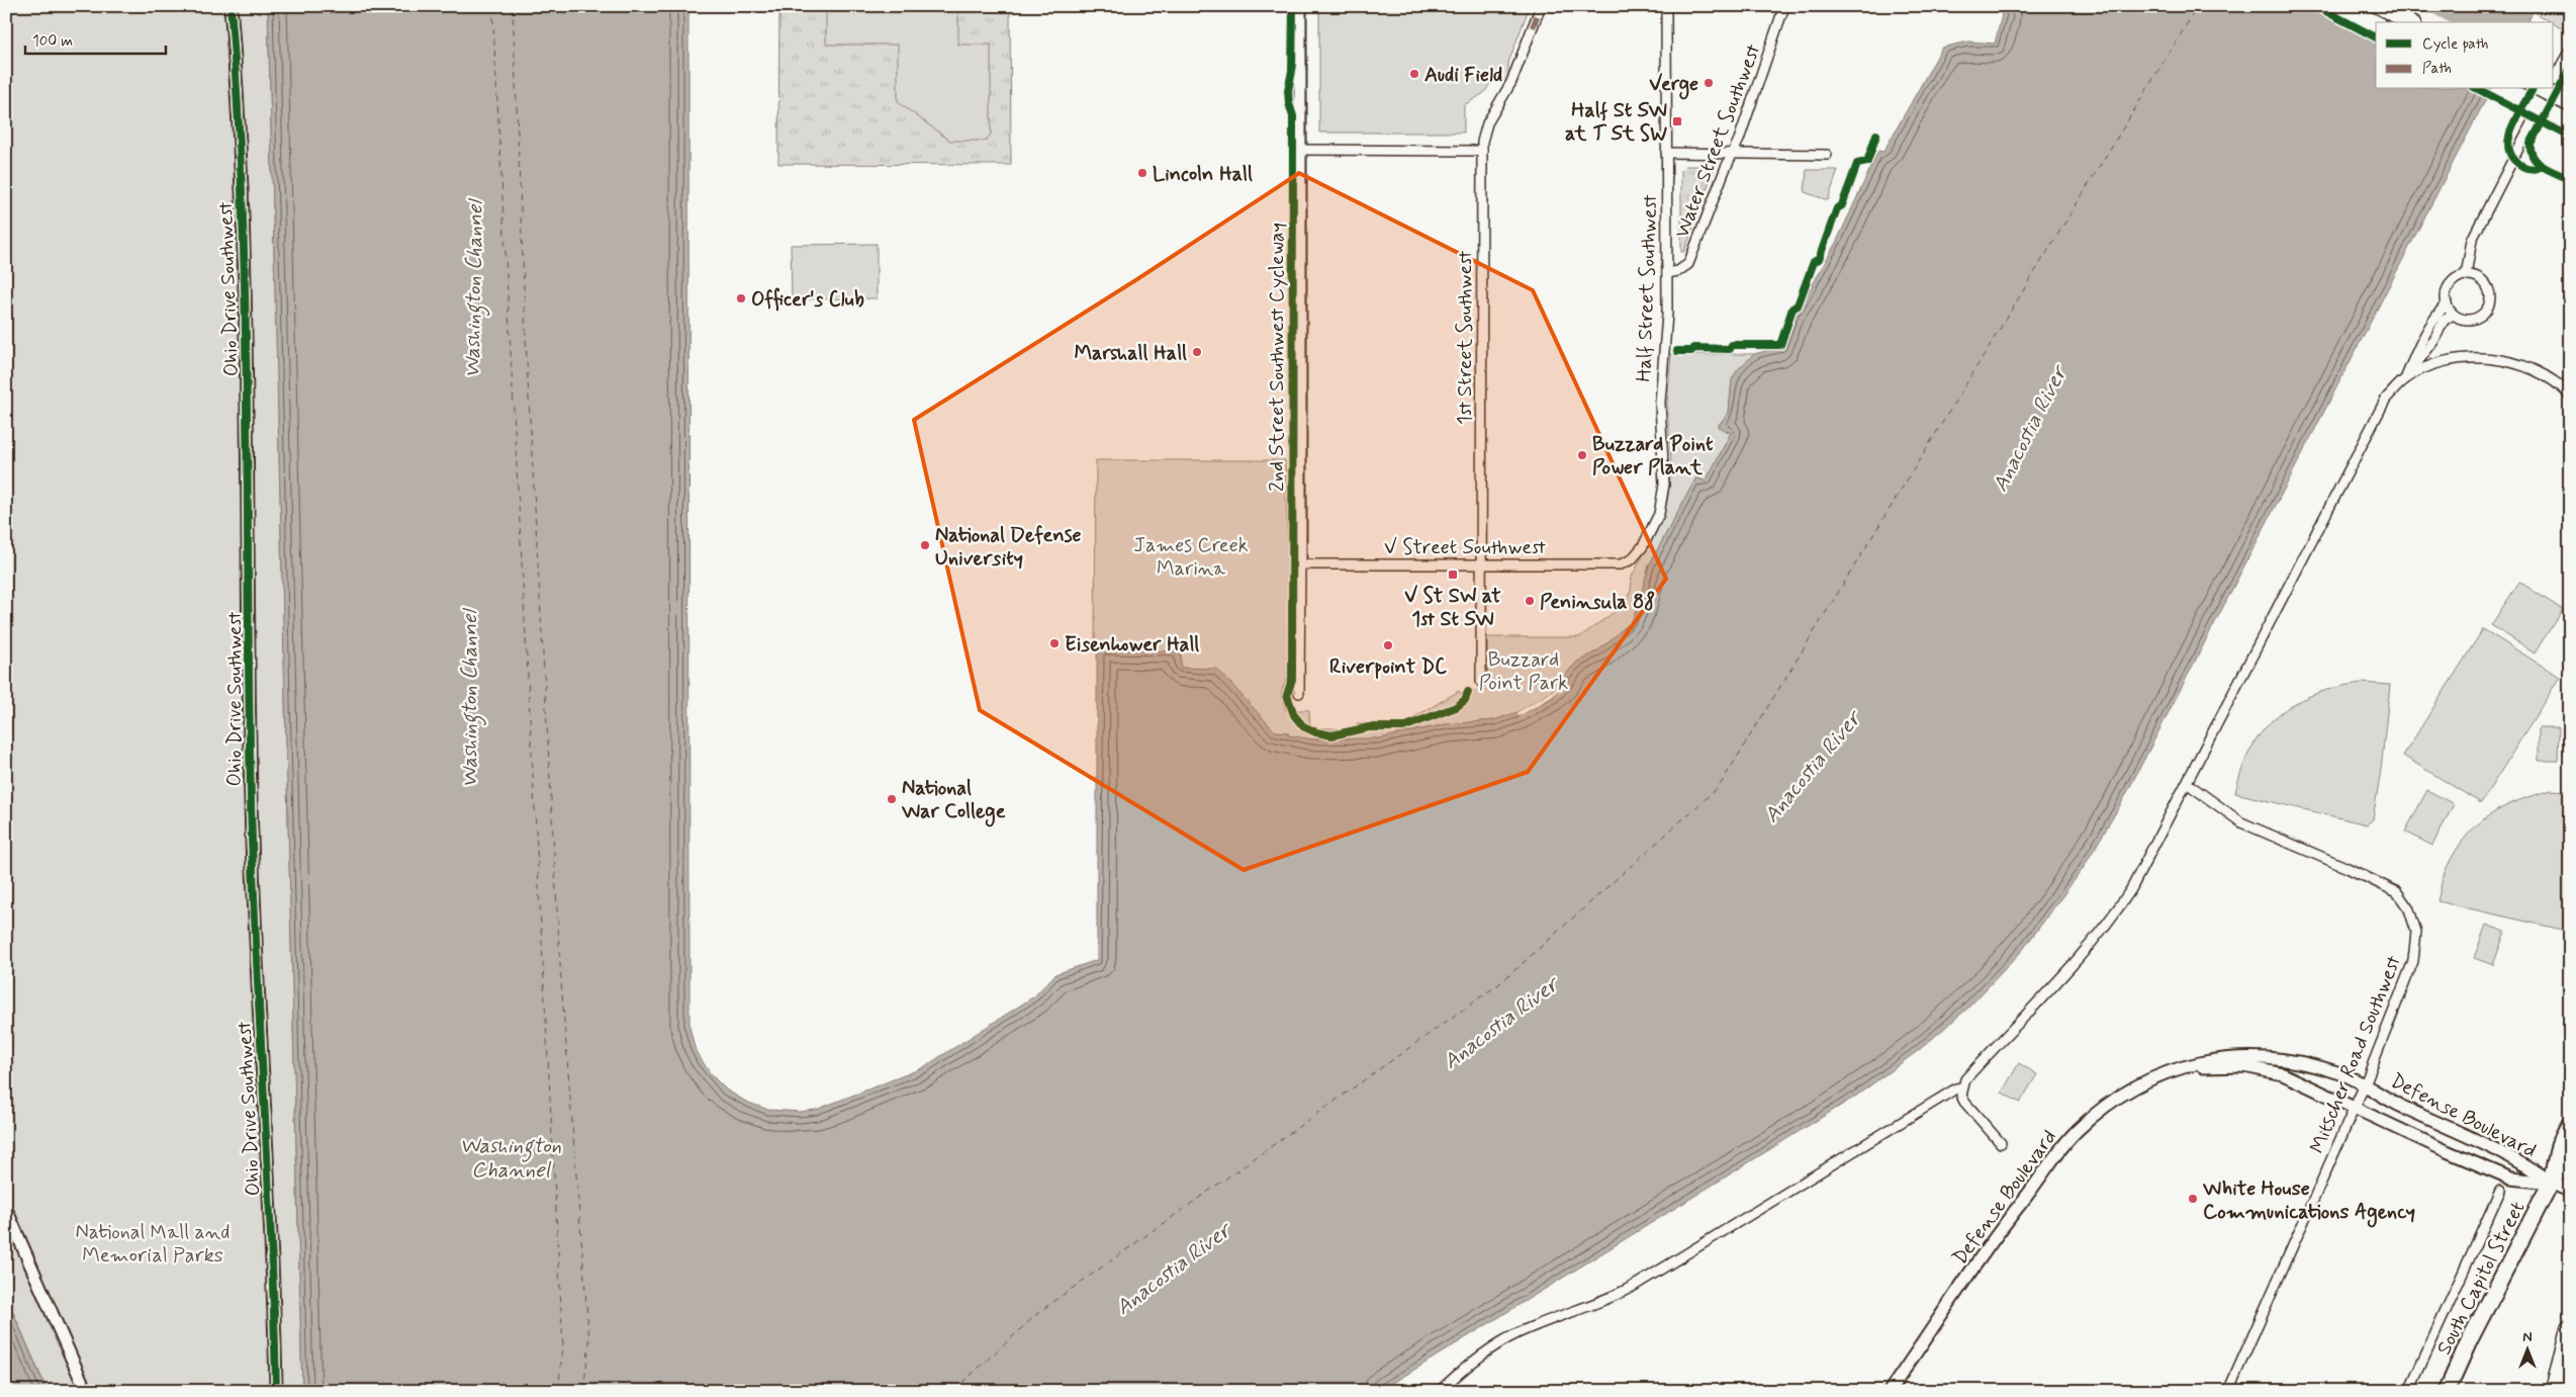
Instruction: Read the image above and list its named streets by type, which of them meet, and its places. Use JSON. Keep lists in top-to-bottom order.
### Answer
{
  "streets": {
    "main road": ["South Capitol Street"],
    "street": [
      "Water Street Southwest",
      "Half Street Southwest",
      "Ohio Drive Southwest",
      "1st Street Southwest",
      "V Street Southwest",
      "Mitscher Road Southwest",
      "Defense Boulevard"
    ],
    "cycle path": ["2nd Street Southwest Cycleway"]
  },
  "crossings": [
    ["Water Street Southwest", "Half Street Southwest"],
    ["Half Street Southwest", "V Street Southwest"],
    ["1st Street Southwest", "V Street Southwest"],
    ["Mitscher Road Southwest", "Defense Boulevard"],
    ["Defense Boulevard", "South Capitol Street"]
  ],
  "water": ["Washington Channel", "Anacostia River"],
  "parks": ["James Creek Marina", "Buzzard Point Park", "National Mall and Memorial Parks"],
  "places": {
    "other": [
      "Audi Field",
      "Verge",
      "Lincoln Hall",
      "Officer's Club",
      "Marshall Hall",
      "Buzzard Point Power Plant",
      "National Defense University",
      "Peninsula 88",
      "Eisenhower Hall",
      "Riverpoint DC",
      "National War College",
      "White House Communications Agency"
    ],
    "transit": ["Half St SW at T St SW", "V St SW at 1st St SW"]
  },
  "legend": ["Cycle path", "Path"],
  "scale_bar": "100 m",
  "north": "top"
}
